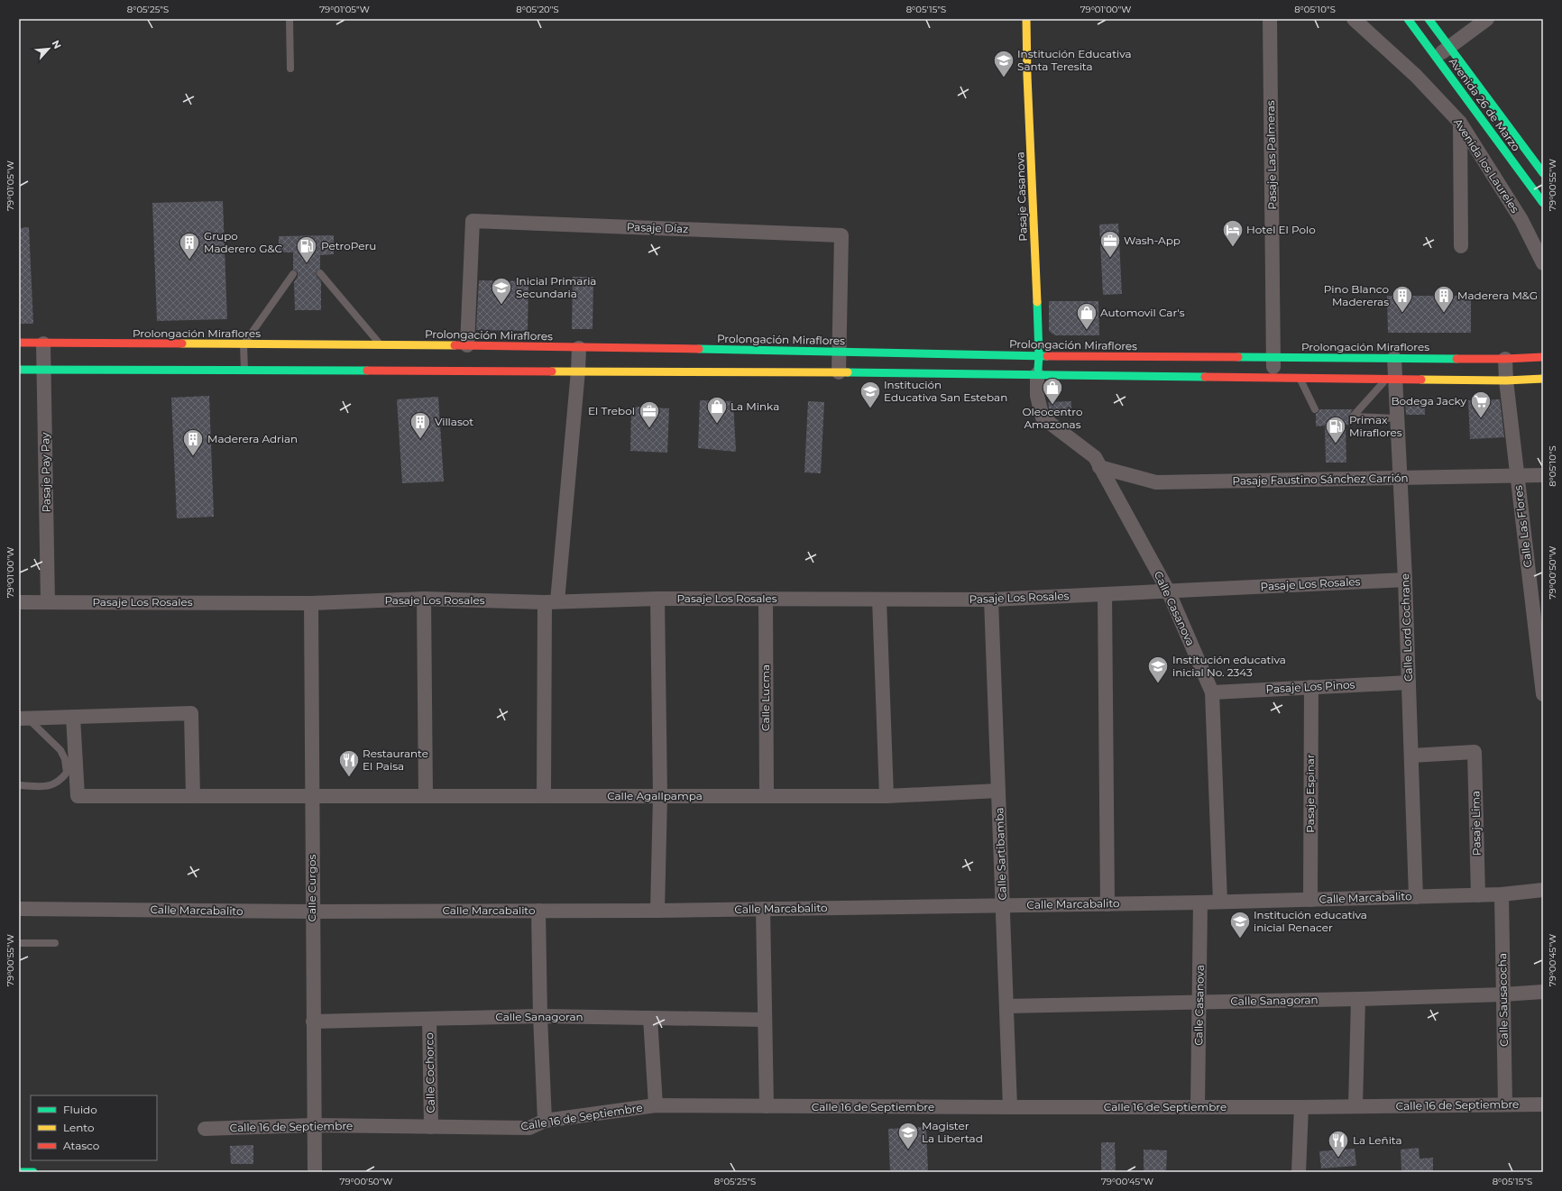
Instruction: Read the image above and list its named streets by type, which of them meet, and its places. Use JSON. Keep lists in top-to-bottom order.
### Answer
{
  "streets": {
    "main road": ["Avenida 26 de Marzo", "Pasaje Casanova", "Prolongación Miraflores"],
    "street": [
      "Pasaje Las Palmeras",
      "Avenida los Laureles",
      "Pasaje Díaz",
      "Pasaje Pay Pay",
      "Pasaje Faustino Sánchez Carrión",
      "Calle Las Flores",
      "Pasaje Los Rosales",
      "Calle Casanova",
      "Calle Lord Cochrane",
      "Pasaje Los Pinos",
      "Calle Lucma",
      "Pasaje Espinar",
      "Calle Agallpampa",
      "Pasaje Lima",
      "Calle Sartibamba",
      "Calle Curgos",
      "Calle Marcabalito",
      "Calle Sausacocha",
      "Calle Sanagoran",
      "Calle Cochorco",
      "Calle 16 de Septiembre"
    ]
  },
  "crossings": [
    ["Pasaje Las Palmeras", "Prolongación Miraflores"],
    ["Pasaje Casanova", "Prolongación Miraflores"],
    ["Pasaje Casanova", "Calle Casanova"],
    ["Pasaje Díaz", "Prolongación Miraflores"],
    ["Prolongación Miraflores", "Pasaje Pay Pay"],
    ["Prolongación Miraflores", "Calle Las Flores"],
    ["Prolongación Miraflores", "Calle Lord Cochrane"],
    ["Pasaje Pay Pay", "Pasaje Los Rosales"],
    ["Pasaje Faustino Sánchez Carrión", "Calle Las Flores"],
    ["Pasaje Faustino Sánchez Carrión", "Calle Casanova"],
    ["Pasaje Faustino Sánchez Carrión", "Calle Lord Cochrane"],
    ["Pasaje Los Rosales", "Calle Casanova"],
    ["Pasaje Los Rosales", "Calle Lord Cochrane"],
    ["Pasaje Los Rosales", "Calle Lucma"],
    ["Pasaje Los Rosales", "Calle Sartibamba"],
    ["Pasaje Los Rosales", "Calle Curgos"],
    ["Calle Casanova", "Pasaje Los Pinos"],
    ["Calle Casanova", "Calle Marcabalito"],
    ["Calle Casanova", "Calle Sanagoran"],
    ["Calle Casanova", "Calle 16 de Septiembre"],
    ["Calle Lord Cochrane", "Pasaje Los Pinos"],
    ["Calle Lord Cochrane", "Pasaje Lima"],
    ["Calle Lord Cochrane", "Calle Marcabalito"],
    ["Pasaje Los Pinos", "Pasaje Espinar"],
    ["Calle Lucma", "Calle Agallpampa"],
    ["Pasaje Espinar", "Calle Marcabalito"],
    ["Calle Agallpampa", "Calle Sartibamba"],
    ["Calle Agallpampa", "Calle Curgos"],
    ["Pasaje Lima", "Calle Marcabalito"],
    ["Calle Sartibamba", "Calle Marcabalito"],
    ["Calle Sartibamba", "Calle Sanagoran"],
    ["Calle Sartibamba", "Calle 16 de Septiembre"],
    ["Calle Curgos", "Calle Marcabalito"],
    ["Calle Curgos", "Calle Sanagoran"],
    ["Calle Curgos", "Calle 16 de Septiembre"],
    ["Calle Marcabalito", "Calle Sausacocha"],
    ["Calle Sausacocha", "Calle Sanagoran"],
    ["Calle Sausacocha", "Calle 16 de Septiembre"],
    ["Calle Sanagoran", "Calle Cochorco"],
    ["Calle Cochorco", "Calle 16 de Septiembre"]
  ],
  "places": {
    "school or university": [
      "Institución Educativa Santa Teresita",
      "Inicial Primaria Secundaria",
      "Institución Educativa San Esteban",
      "Institución educativa inicial No. 2343",
      "Institución educativa inicial Renacer",
      "Magister La Libertad"
    ],
    "hotel": ["Hotel El Polo"],
    "office": ["Wash-App", "El Trebol"],
    "building": [
      "Grupo Maderero G&C",
      "Pino Blanco Madereras",
      "Maderera M&G",
      "Villasot",
      "Maderera Adrian"
    ],
    "fuel station": ["PetroPeru", "Primax Miraflores"],
    "shop": ["Automovil Car's", "Oleocentro Amazonas", "La Minka"],
    "supermarket": ["Bodega Jacky"],
    "restaurant": ["Restaurante El Paisa", "La Leñita"]
  },
  "legend": ["Fluido", "Lento", "Atasco"],
  "north": "top right",
  "coordinates": [
    "8°05'25\"S",
    "79°01'05\"W",
    "8°05'20\"S",
    "8°05'15\"S",
    "79°01'00\"W",
    "8°05'10\"S",
    "79°00'55\"W",
    "79°00'50\"W",
    "79°00'45\"W"
  ]
}
